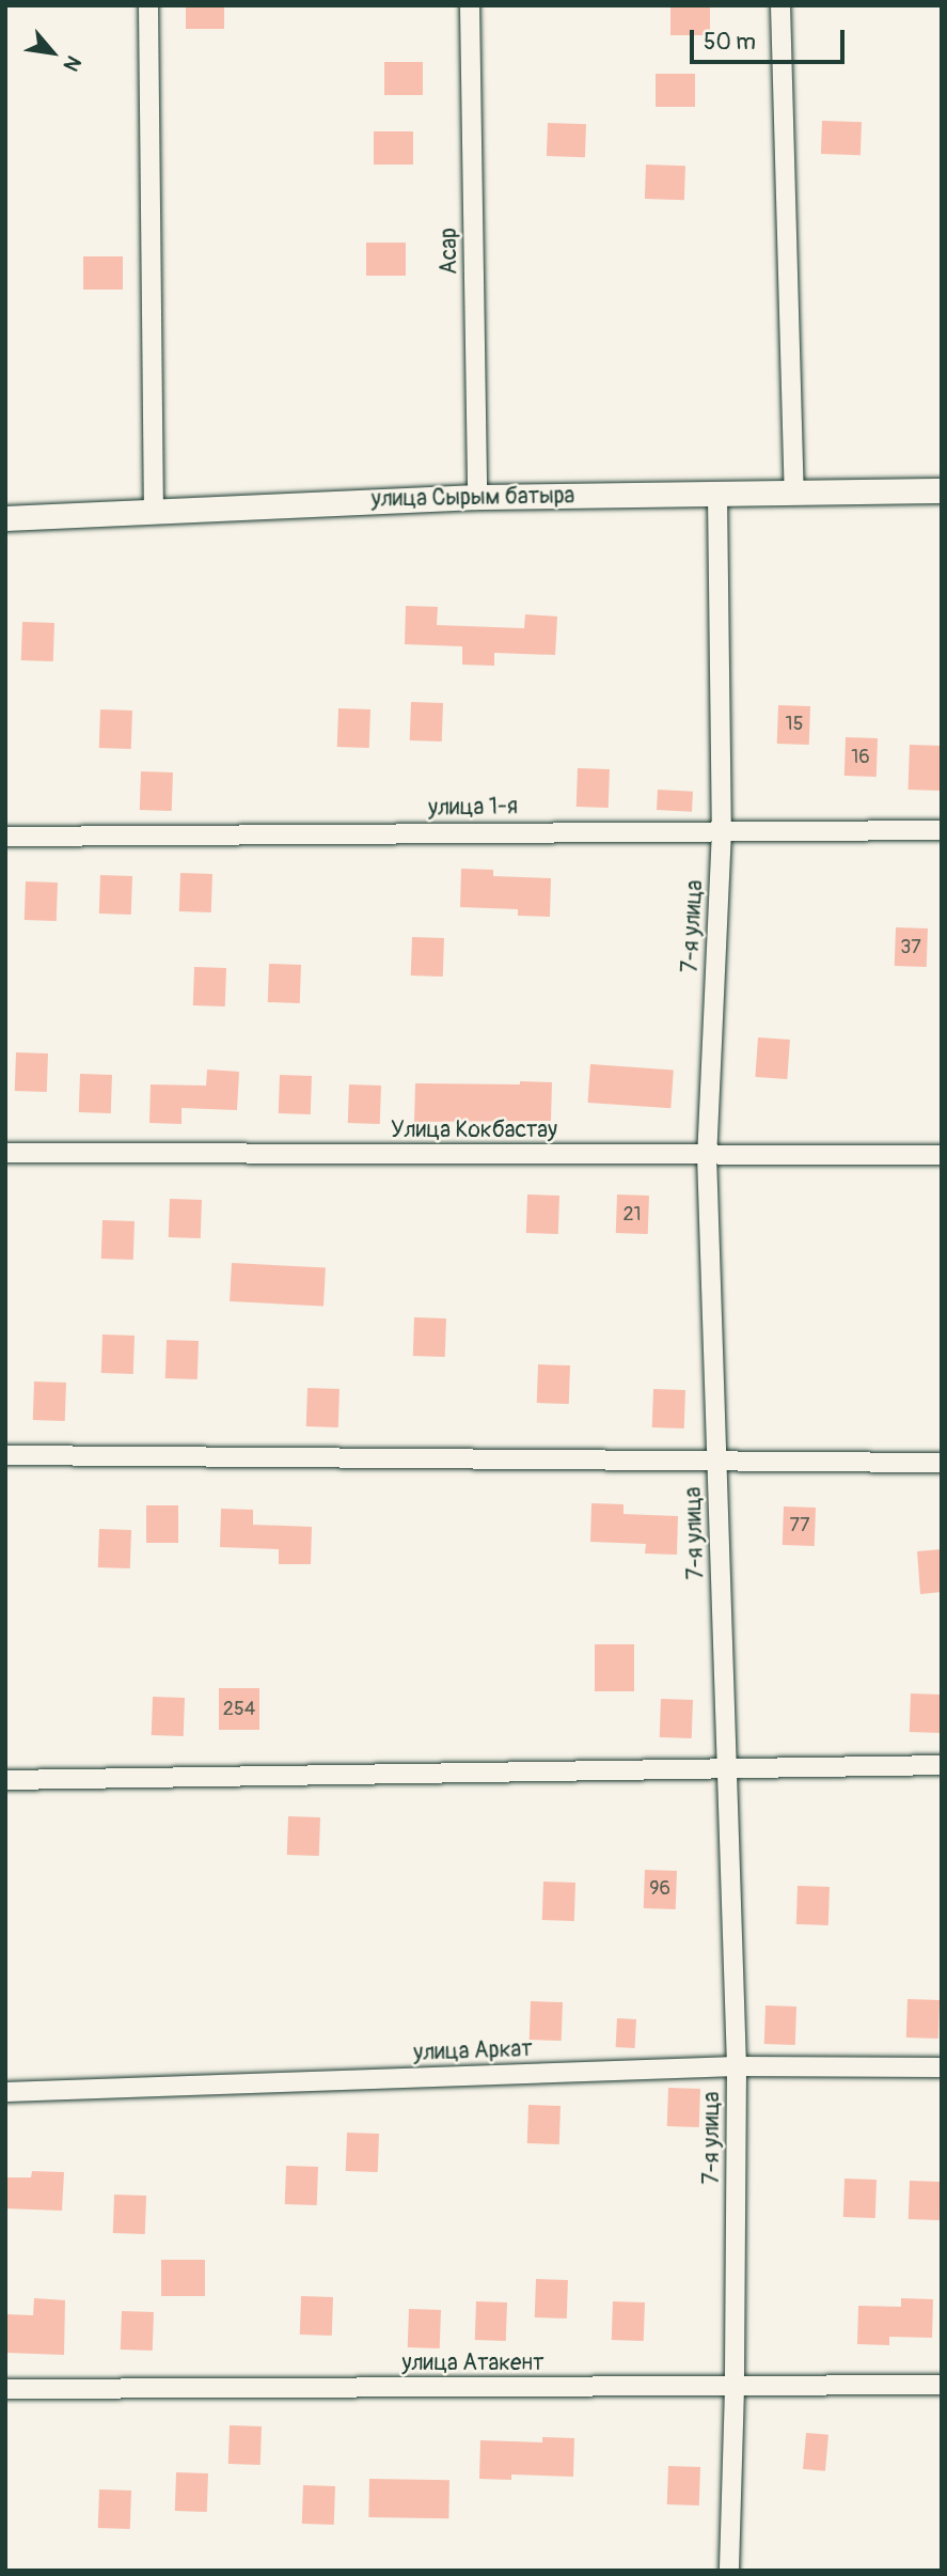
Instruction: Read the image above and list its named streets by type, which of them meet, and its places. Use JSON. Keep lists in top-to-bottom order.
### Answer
{
  "streets": {
    "street": [
      "Асар",
      "улица Сырым батыра",
      "улица 1-я",
      "7-я улица",
      "Улица Кокбастау",
      "улица Аркат",
      "улица Атакент"
    ]
  },
  "crossings": [
    ["Асар", "улица Сырым батыра"],
    ["улица Сырым батыра", "7-я улица"],
    ["улица 1-я", "7-я улица"],
    ["7-я улица", "Улица Кокбастау"],
    ["7-я улица", "улица Аркат"],
    ["7-я улица", "улица Атакент"]
  ],
  "house_numbers": [
    "15",
    "16",
    "37",
    "21",
    "77",
    "254",
    "96"
  ],
  "scale_bar": "50 m",
  "north": "bottom right"
}
